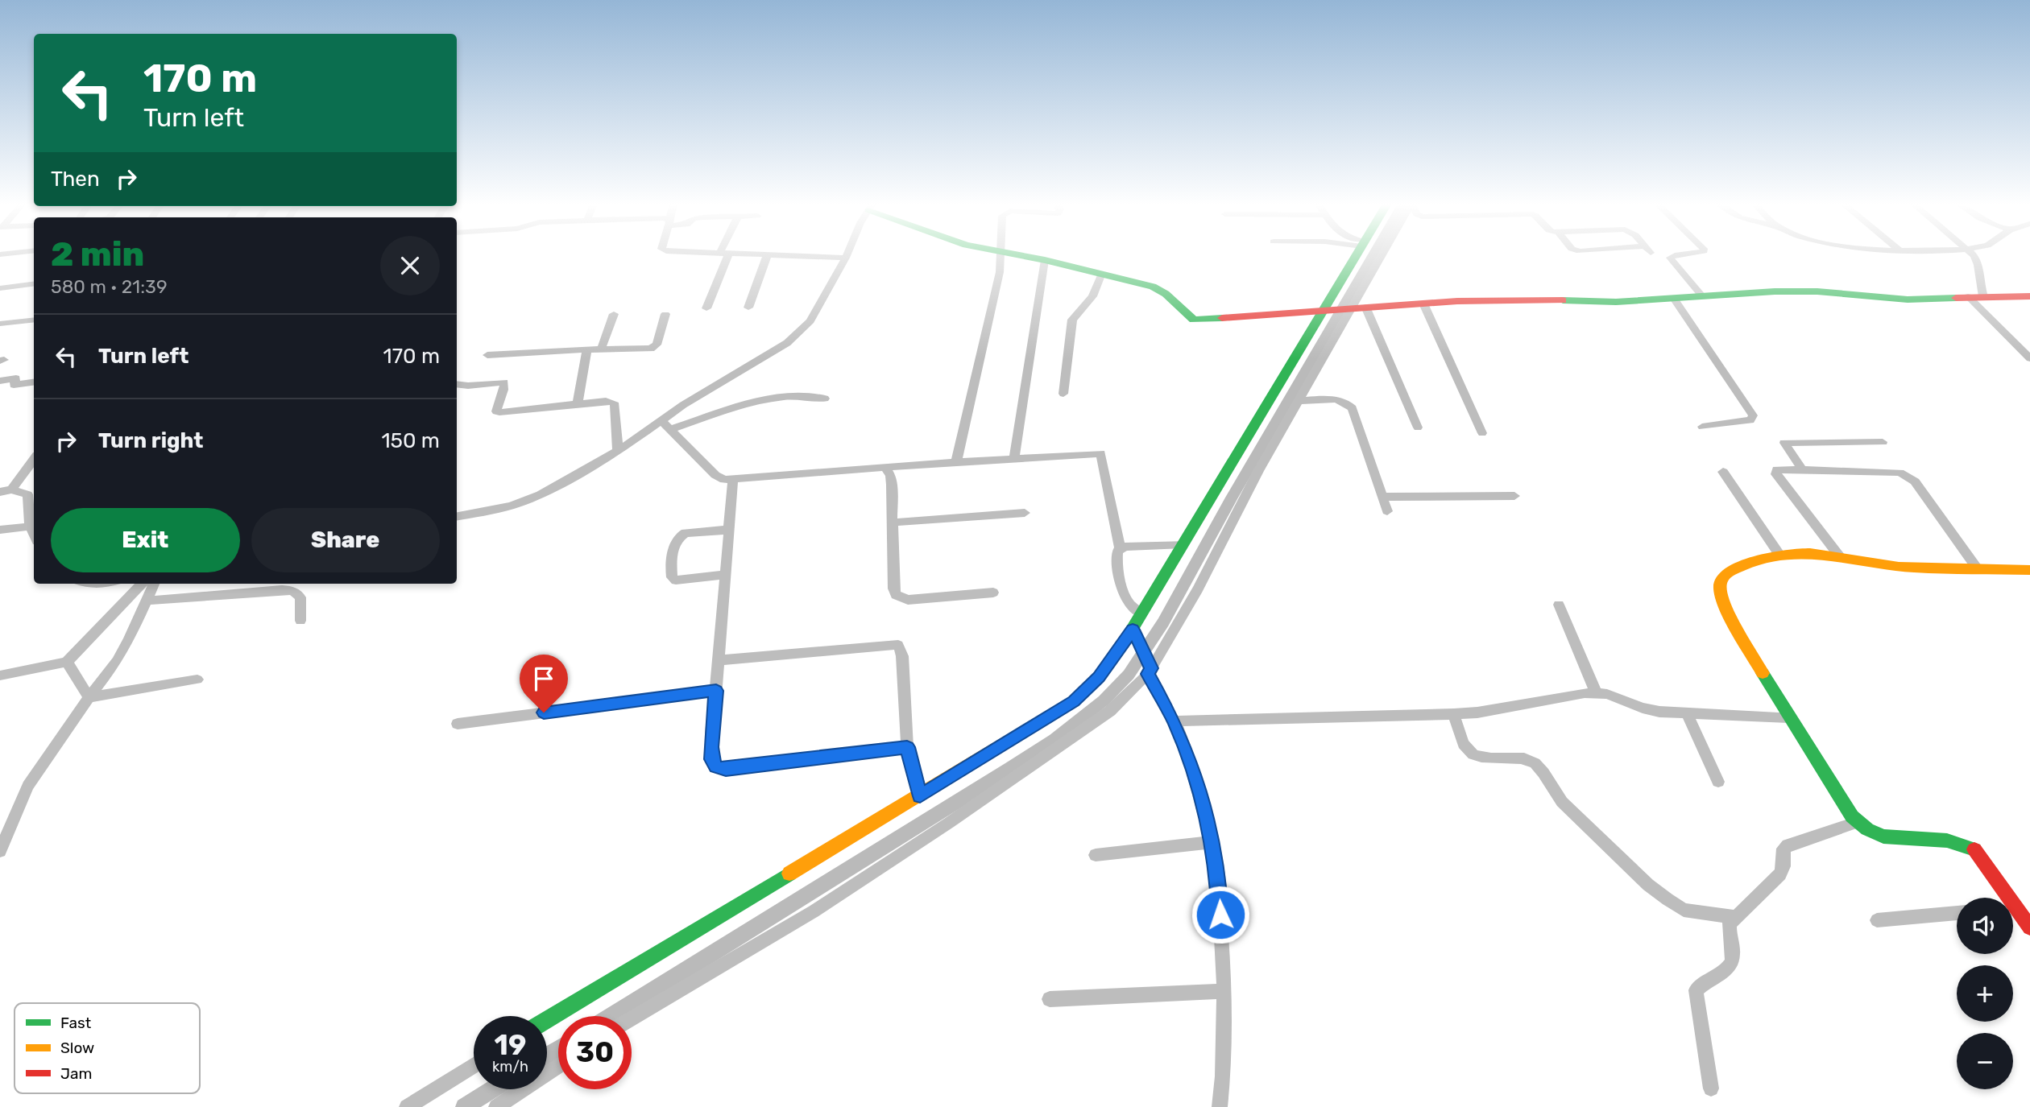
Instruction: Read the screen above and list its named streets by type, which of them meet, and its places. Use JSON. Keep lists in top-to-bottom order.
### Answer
{
  "legend": ["Fast", "Slow", "Jam"],
  "page": {
    "turn": ["170 m", "Turn left"],
    "then": "Then",
    "heading": ["2 min", "580 m · 21:39"],
    "list": [
      {
        "name": "Turn left",
        "value": "170 m"
      },
      {
        "name": "Turn right",
        "value": "150 m"
      }
    ],
    "buttons": ["Exit", "Share"],
    "map_buttons": ["+", "−"],
    "speed": "19 km/h",
    "limit": "30"
  }
}
